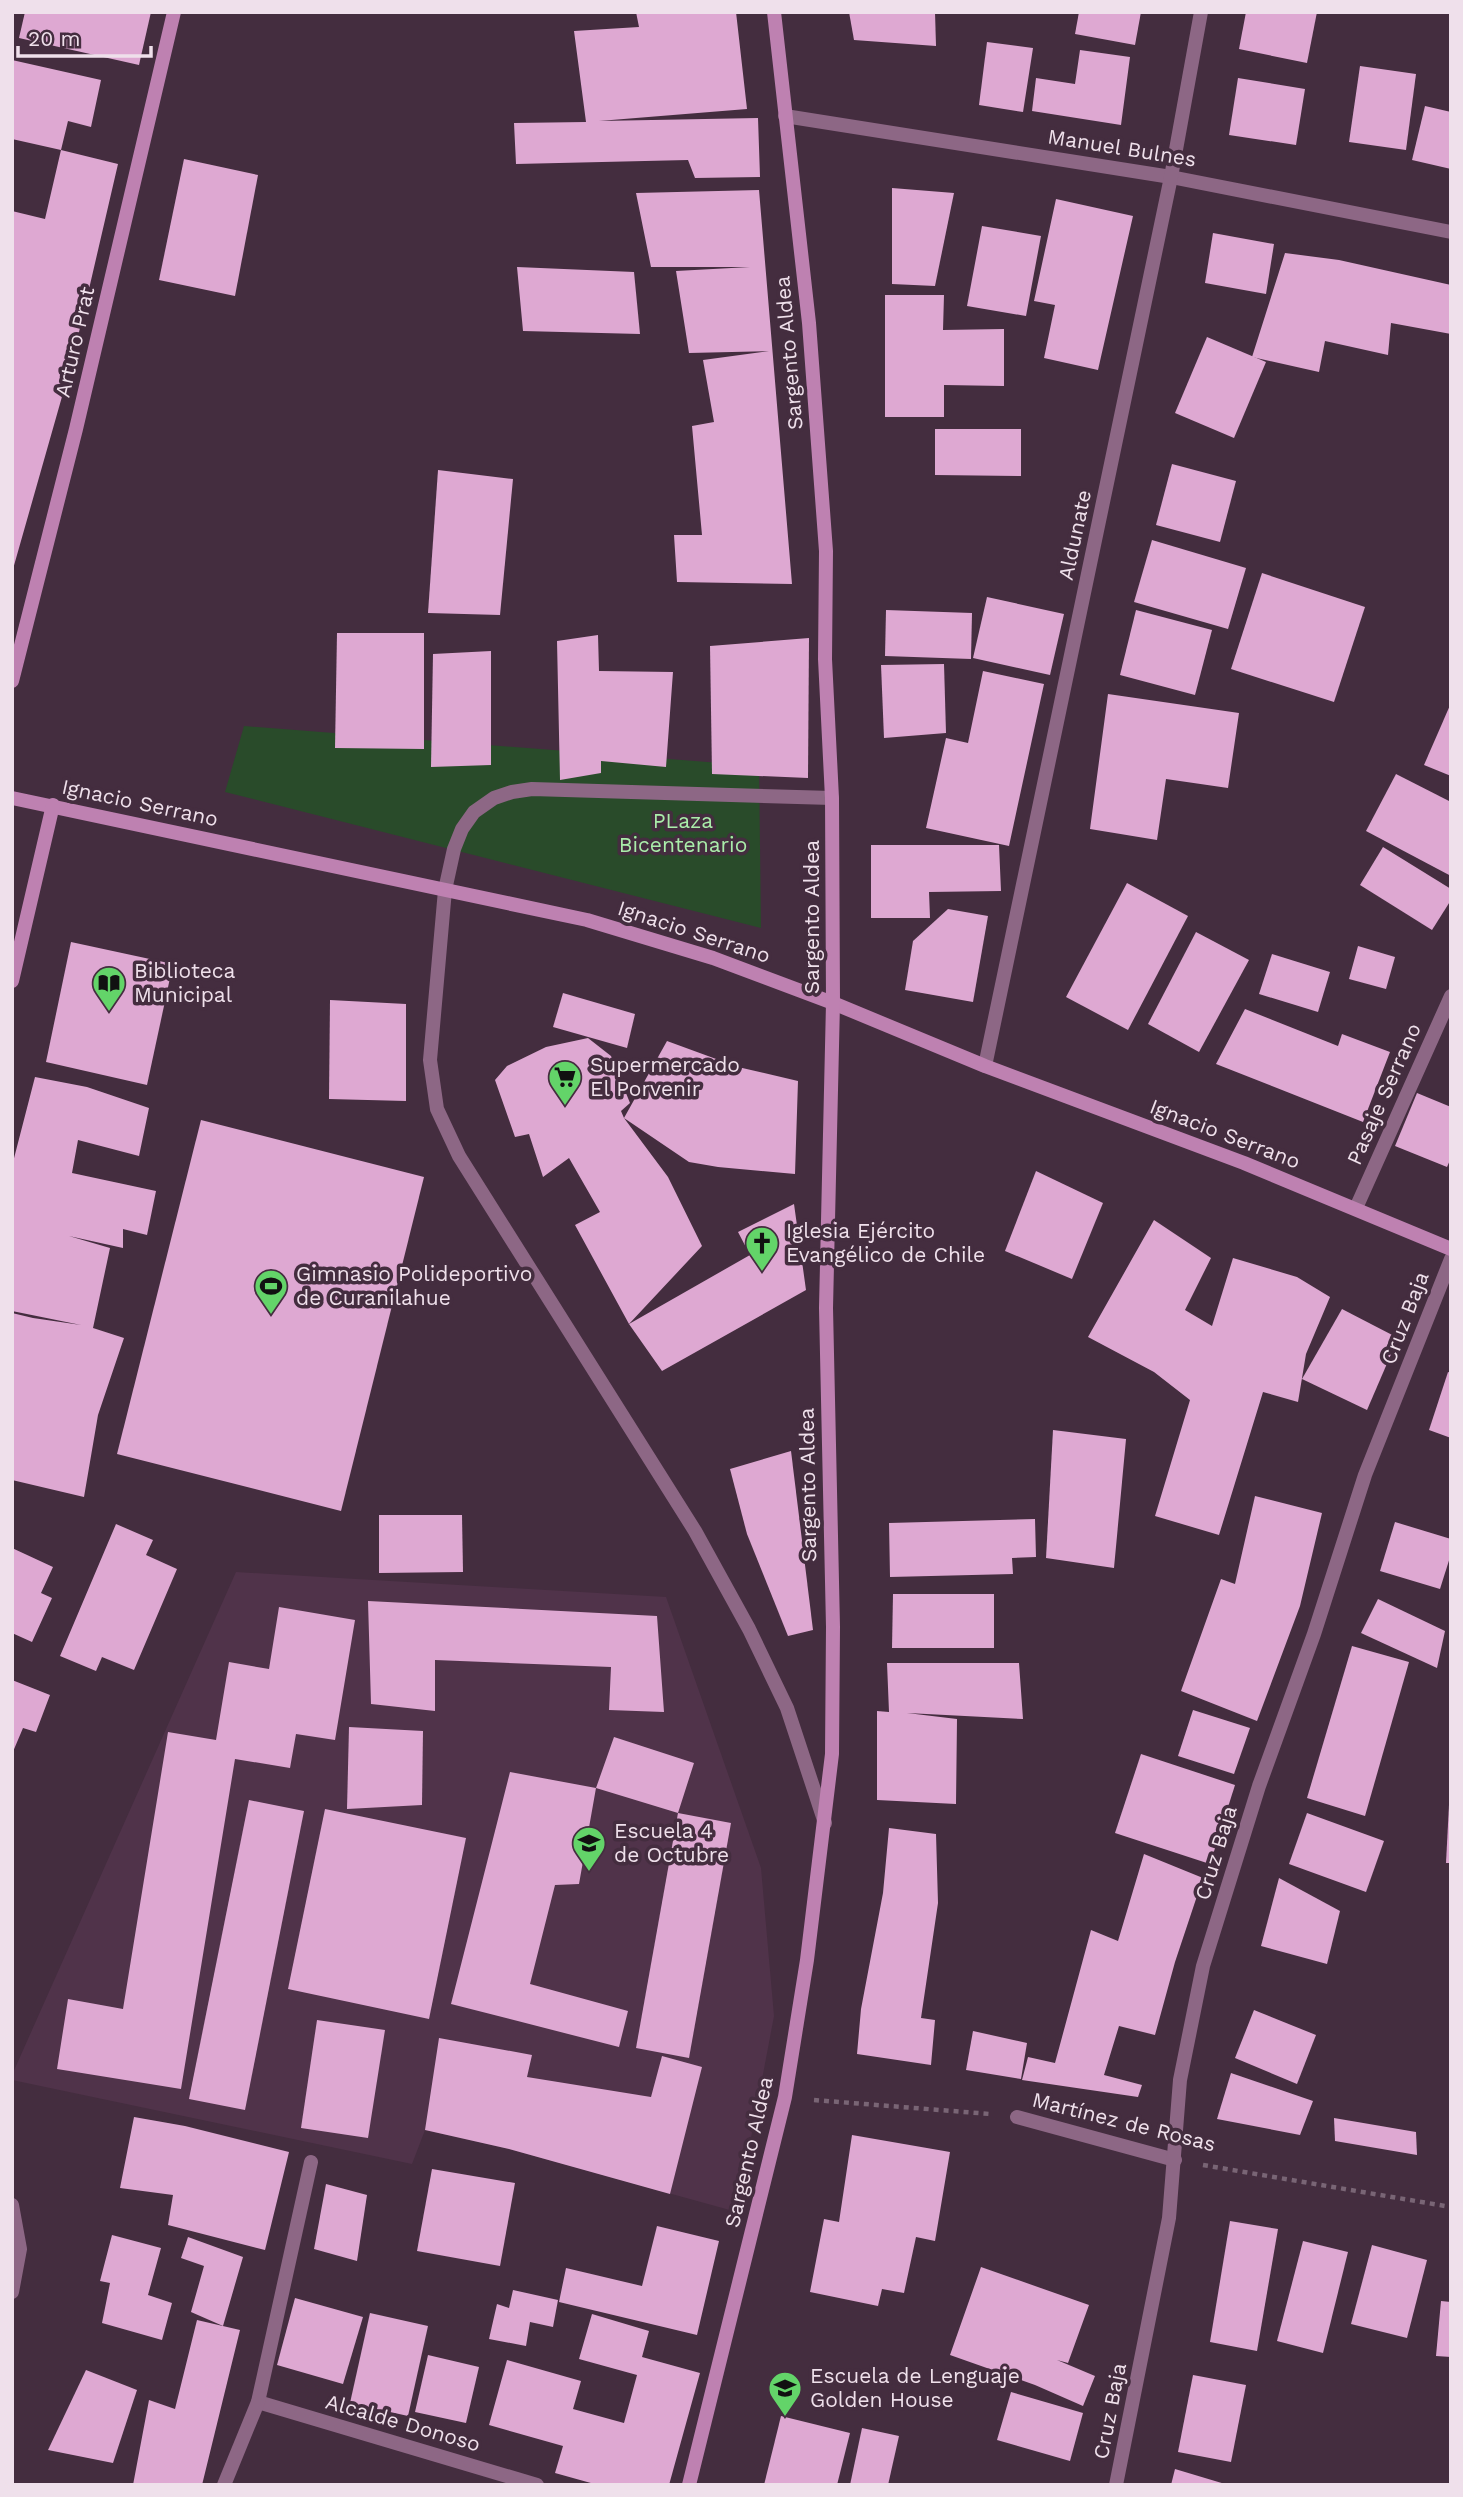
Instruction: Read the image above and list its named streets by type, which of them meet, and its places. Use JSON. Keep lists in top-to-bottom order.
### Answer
{
  "streets": {
    "main road": ["Arturo Prat", "Sargento Aldea", "Ignacio Serrano"],
    "street": [
      "Manuel Bulnes",
      "Aldunate",
      "Pasaje Serrano",
      "Cruz Baja",
      "Martínez de Rosas",
      "Alcalde Donoso"
    ]
  },
  "crossings": [
    ["Manuel Bulnes", "Sargento Aldea"],
    ["Manuel Bulnes", "Aldunate"],
    ["Sargento Aldea", "Ignacio Serrano"],
    ["Sargento Aldea", "Martínez de Rosas"],
    ["Aldunate", "Ignacio Serrano"],
    ["Ignacio Serrano", "Pasaje Serrano"],
    ["Cruz Baja", "Martínez de Rosas"]
  ],
  "parks": ["PLaza Bicentenario"],
  "places": {
    "library": ["Biblioteca Municipal"],
    "supermarket": ["Supermercado El Porvenir"],
    "church": ["Iglesia Ejército Evangélico de Chile"],
    "sports": ["Gimnasio Polideportivo de Curanilahue"],
    "school or university": ["Escuela 4 de Octubre", "Escuela de Lenguaje Golden House"]
  },
  "scale_bar": "20 m"
}
